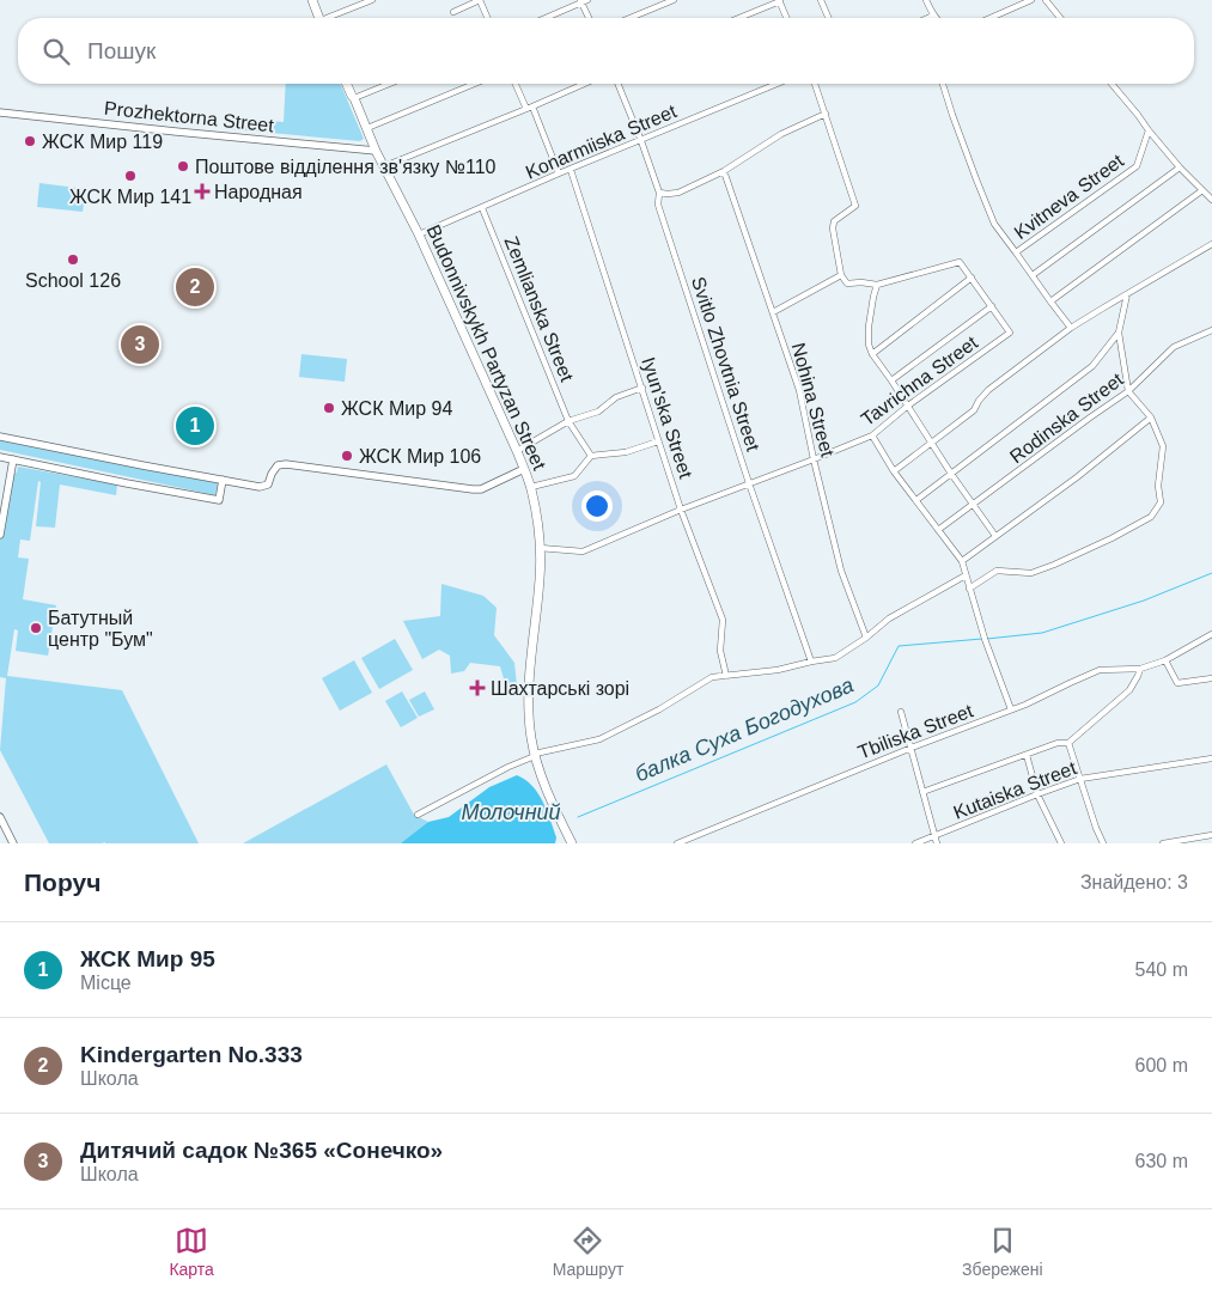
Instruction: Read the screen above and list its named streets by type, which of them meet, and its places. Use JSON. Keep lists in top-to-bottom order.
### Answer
{
  "streets": {
    "main road": ["Budonnivskykh Partyzan Street"],
    "street": [
      "Prozhektorna Street",
      "Konarmiiska Street",
      "Kvitneva Street",
      "Zemlianska Street",
      "Svitlo Zhovtnia Street",
      "Tavrichna Street",
      "Nohina Street",
      "Iyun'ska Street",
      "Rodinska Street",
      "Tbiliska Street",
      "Kutaiska Street"
    ]
  },
  "crossings": [
    ["Prozhektorna Street", "Budonnivskykh Partyzan Street"],
    ["Konarmiiska Street", "Zemlianska Street"],
    ["Konarmiiska Street", "Budonnivskykh Partyzan Street"],
    ["Konarmiiska Street", "Svitlo Zhovtnia Street"],
    ["Konarmiiska Street", "Iyun'ska Street"],
    ["Budonnivskykh Partyzan Street", "Tavrichna Street"],
    ["Svitlo Zhovtnia Street", "Tavrichna Street"],
    ["Tavrichna Street", "Nohina Street"],
    ["Tavrichna Street", "Iyun'ska Street"]
  ],
  "water": ["балка Суха Богодухова", "Молочний"],
  "places": {
    "other": [
      "ЖСК Мир 119",
      "Поштове відділення зв'язку №110",
      "ЖСК Мир 141",
      "School 126",
      "ЖСК Мир 94",
      "ЖСК Мир 106",
      "Батутный центр \"Бум\""
    ],
    "health": ["Народная", "Шахтарські зорі"]
  },
  "page": {
    "search": "Пошук",
    "pins": ["2", "3", "1"],
    "heading": ["Поруч", "Знайдено: 3"],
    "list": [
      {
        "mark": "1",
        "name": "ЖСК Мир 95",
        "note": "Місце",
        "value": "540 m"
      },
      {
        "mark": "2",
        "name": "Kindergarten No.333",
        "note": "Школа",
        "value": "600 m"
      },
      {
        "mark": "3",
        "name": "Дитячий садок №365 «Сонечко»",
        "note": "Школа",
        "value": "630 m"
      }
    ],
    "nav": ["Карта", "Маршрут", "Збережені"]
  }
}
